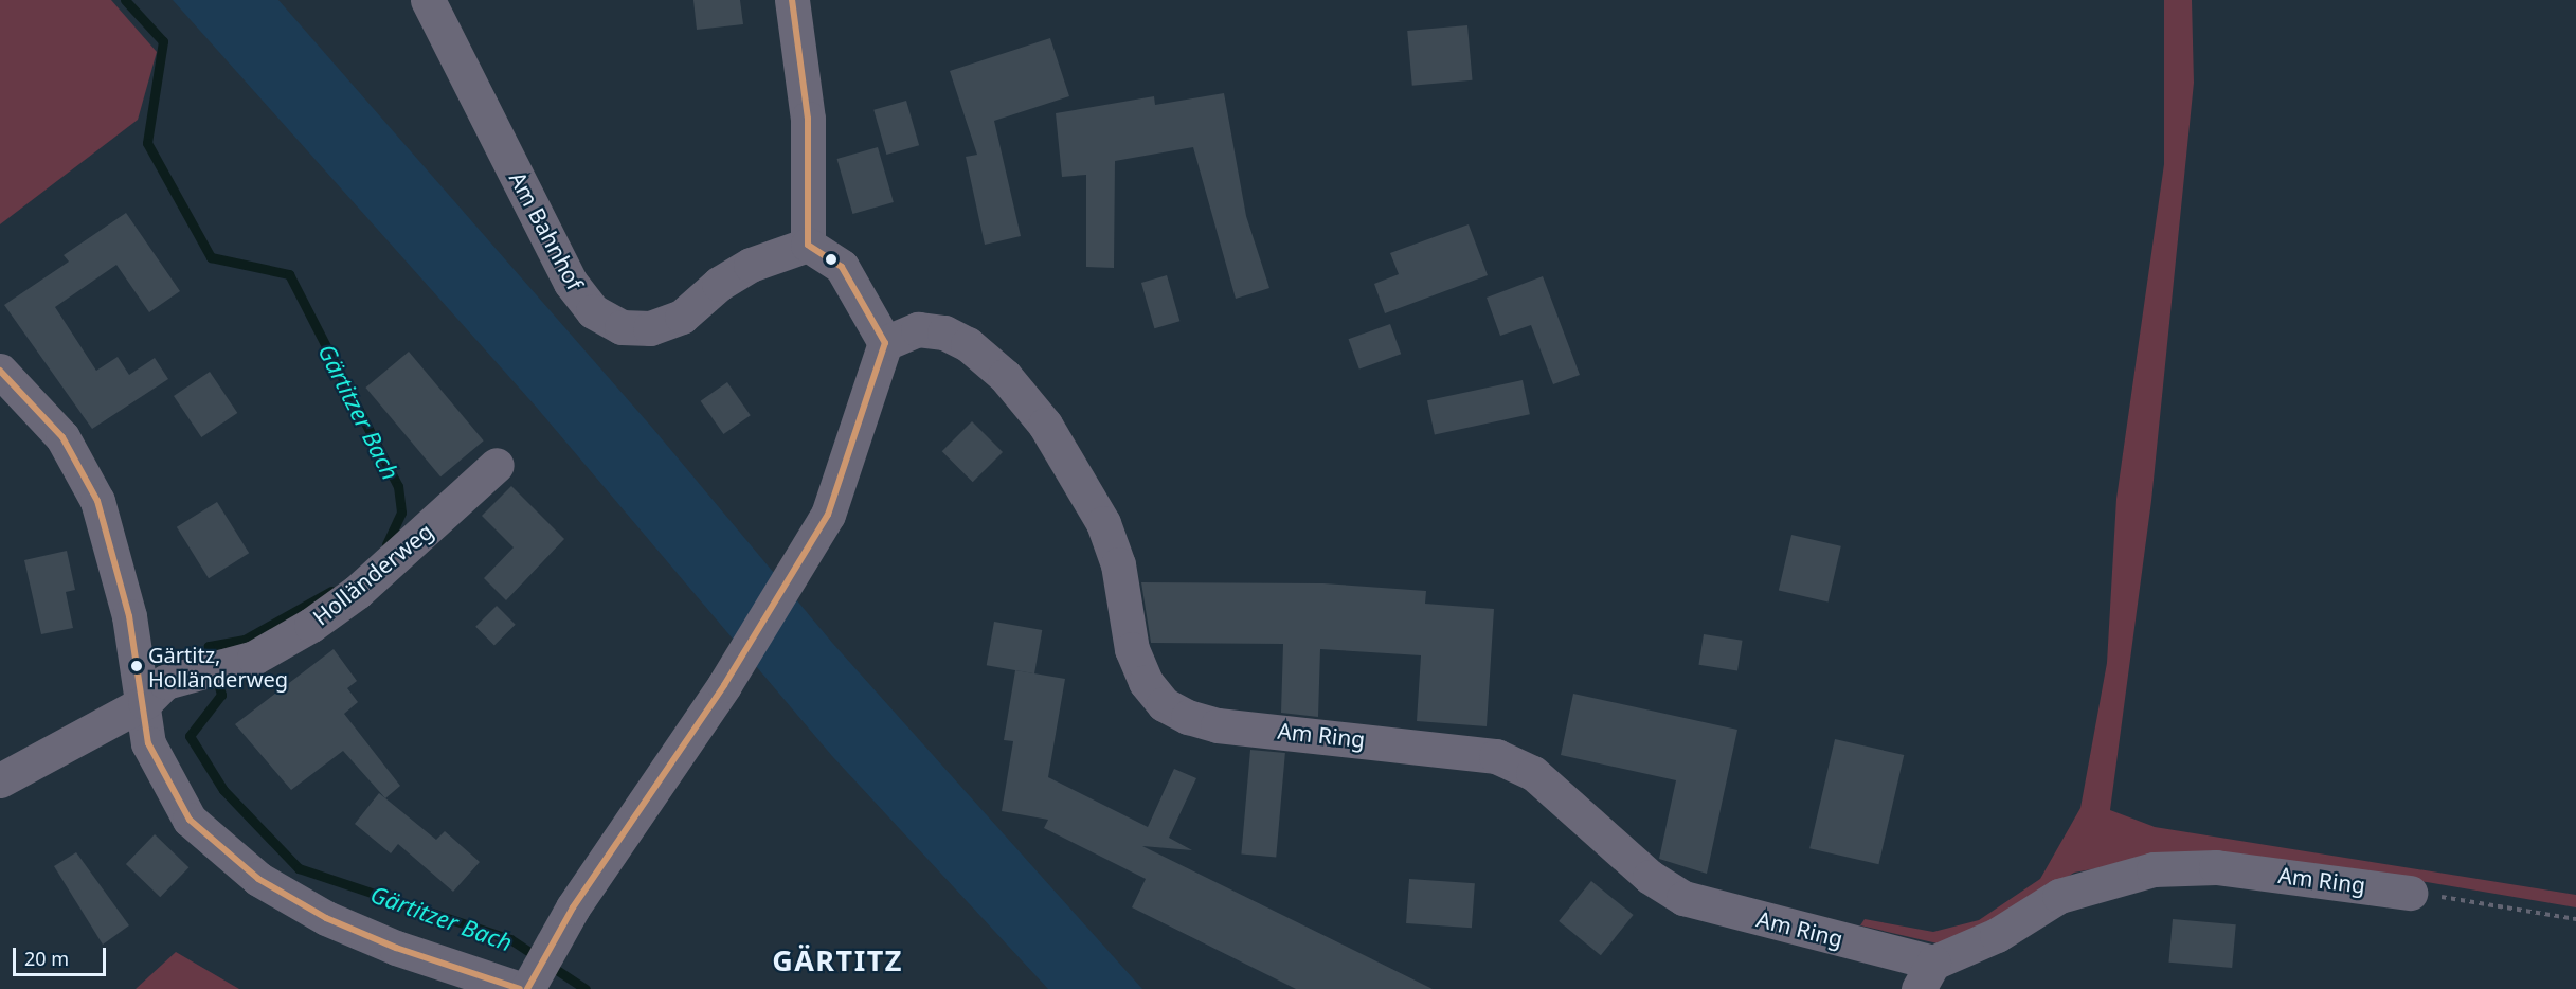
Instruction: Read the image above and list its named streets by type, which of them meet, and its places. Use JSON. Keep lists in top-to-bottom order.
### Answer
{
  "streets": {
    "street": ["Am Bahnhof", "Holländerweg", "Am Ring"]
  },
  "districts": ["GÄRTITZ"],
  "water": ["Gärtitzer Bach"],
  "places": ["Gärtitz, Holländerweg"],
  "scale_bar": "20 m"
}
